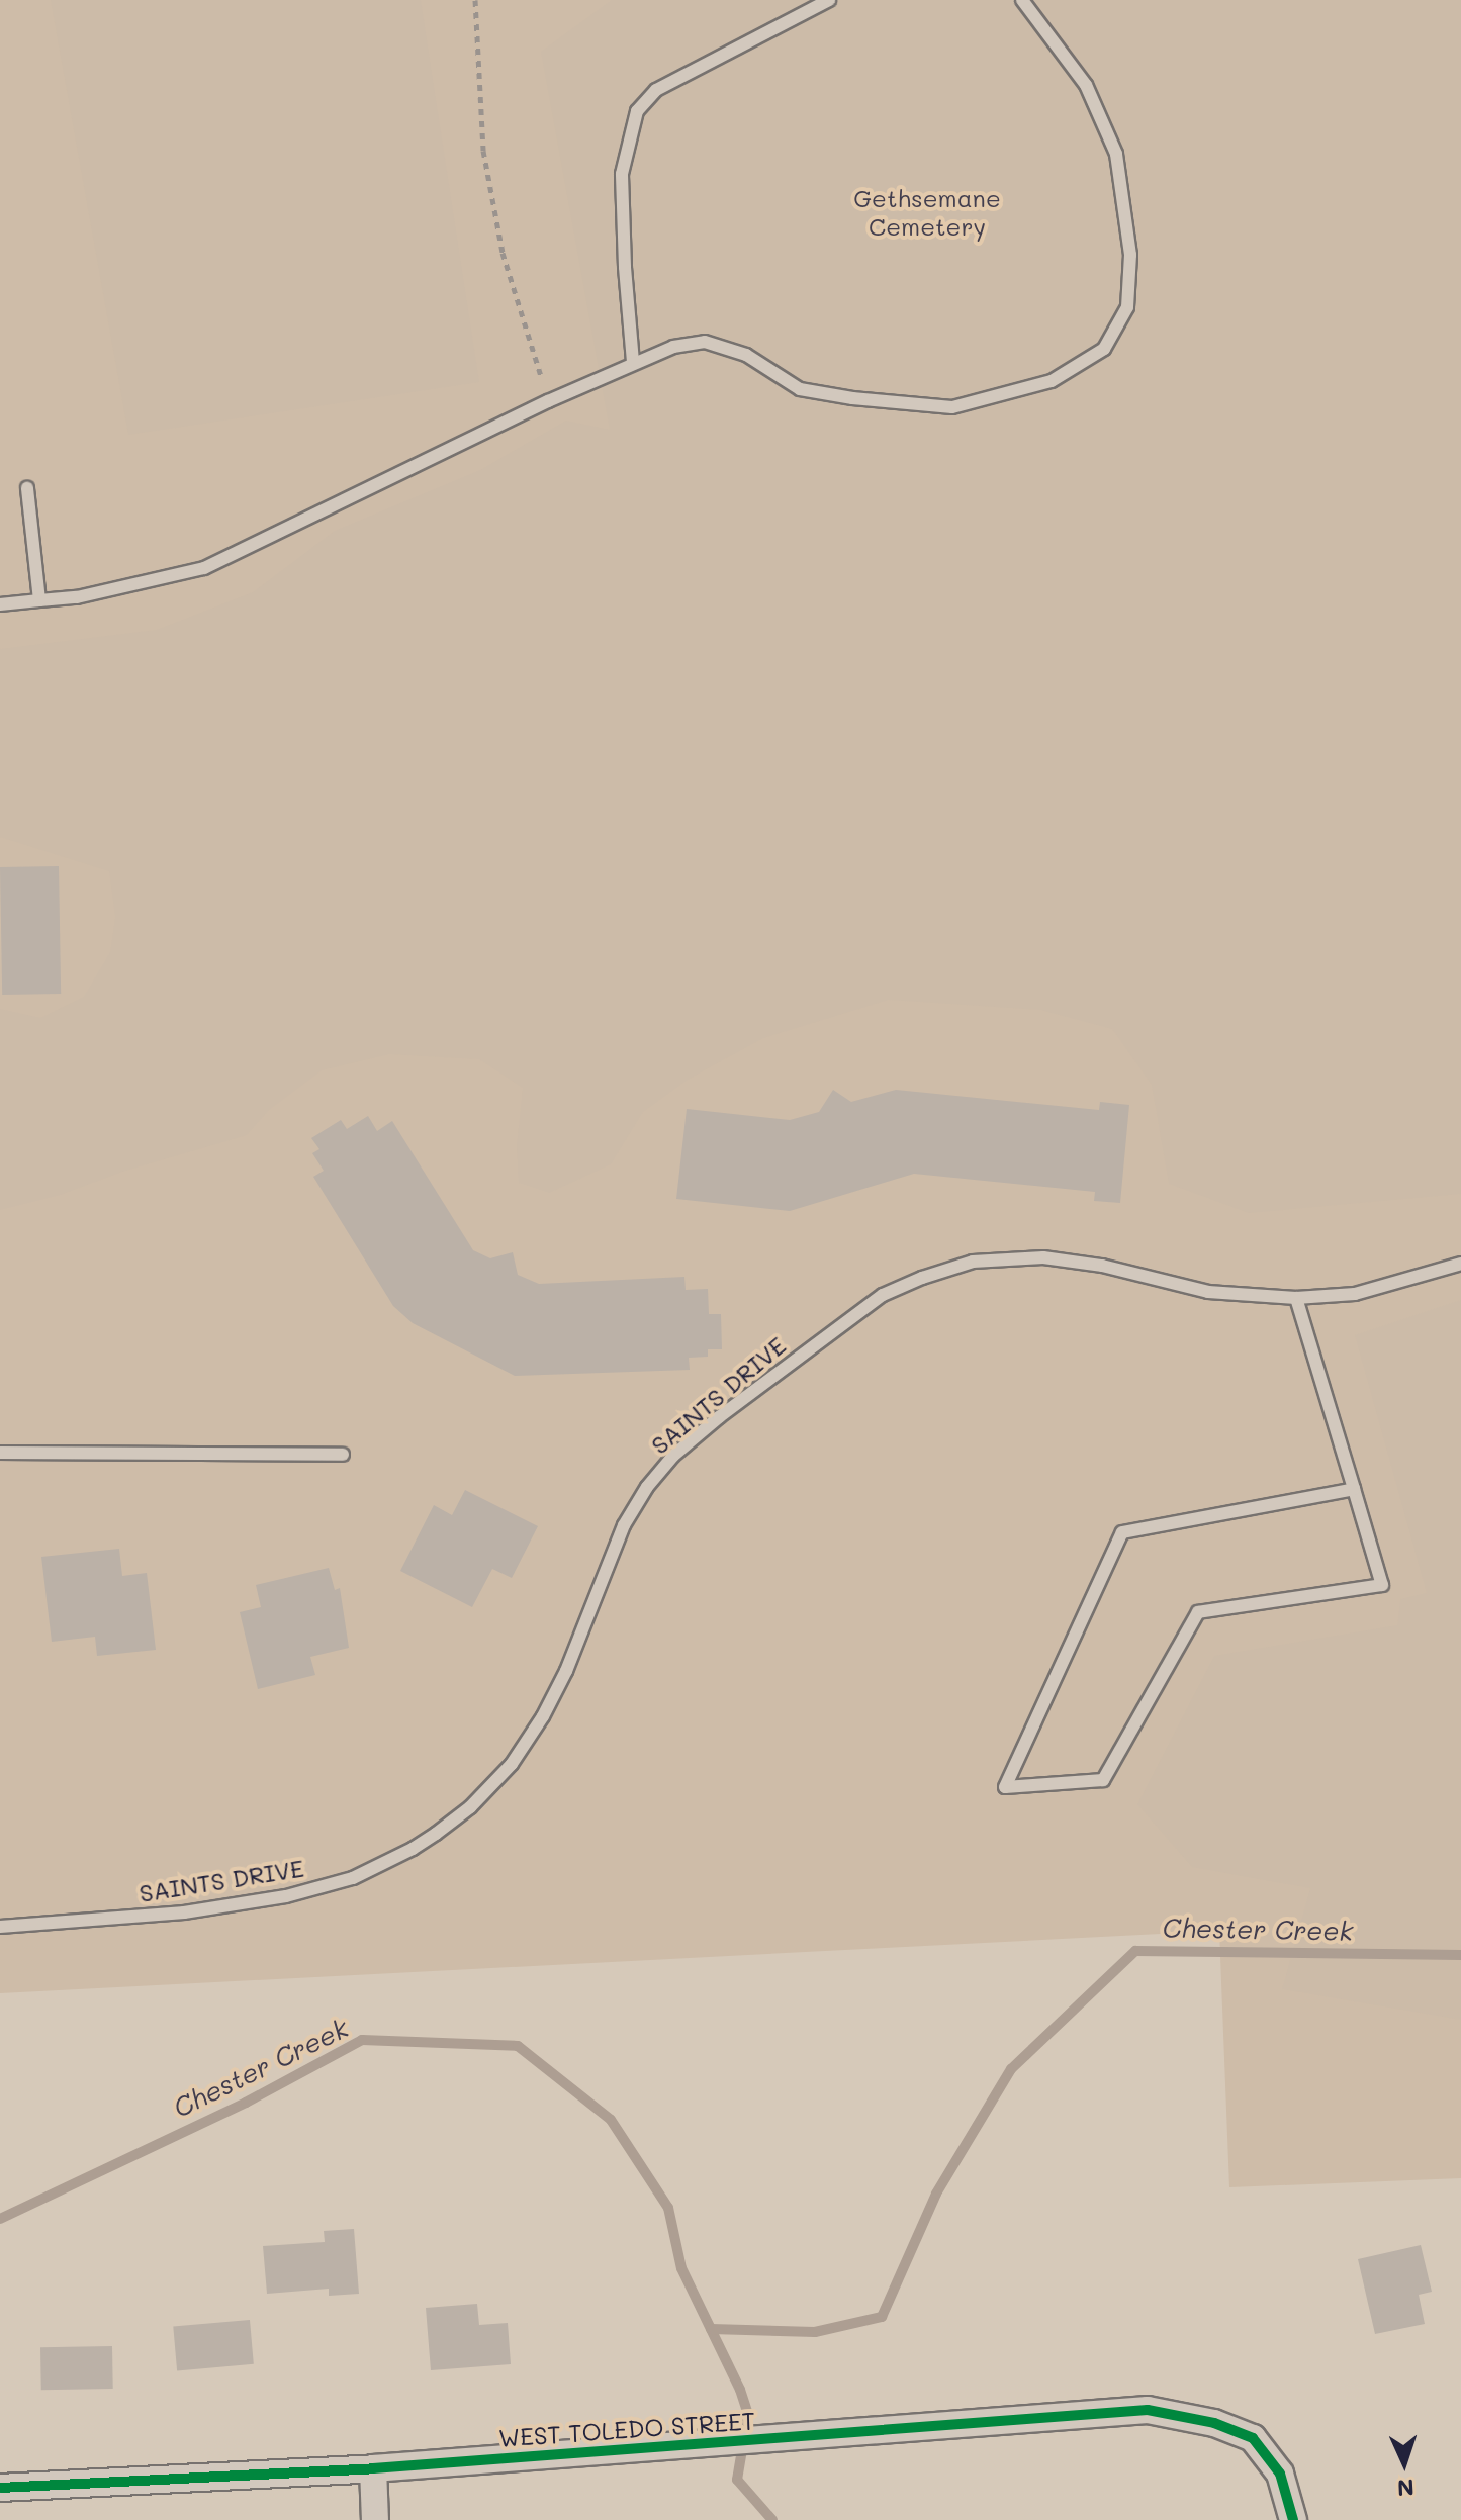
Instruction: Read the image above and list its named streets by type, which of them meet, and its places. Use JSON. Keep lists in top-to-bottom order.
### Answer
{
  "streets": {
    "street": ["WEST TOLEDO STREET"],
    "lane": ["SAINTS DRIVE"]
  },
  "water": ["Chester Creek"],
  "parks": ["Gethsemane Cemetery"],
  "north": "bottom"
}
